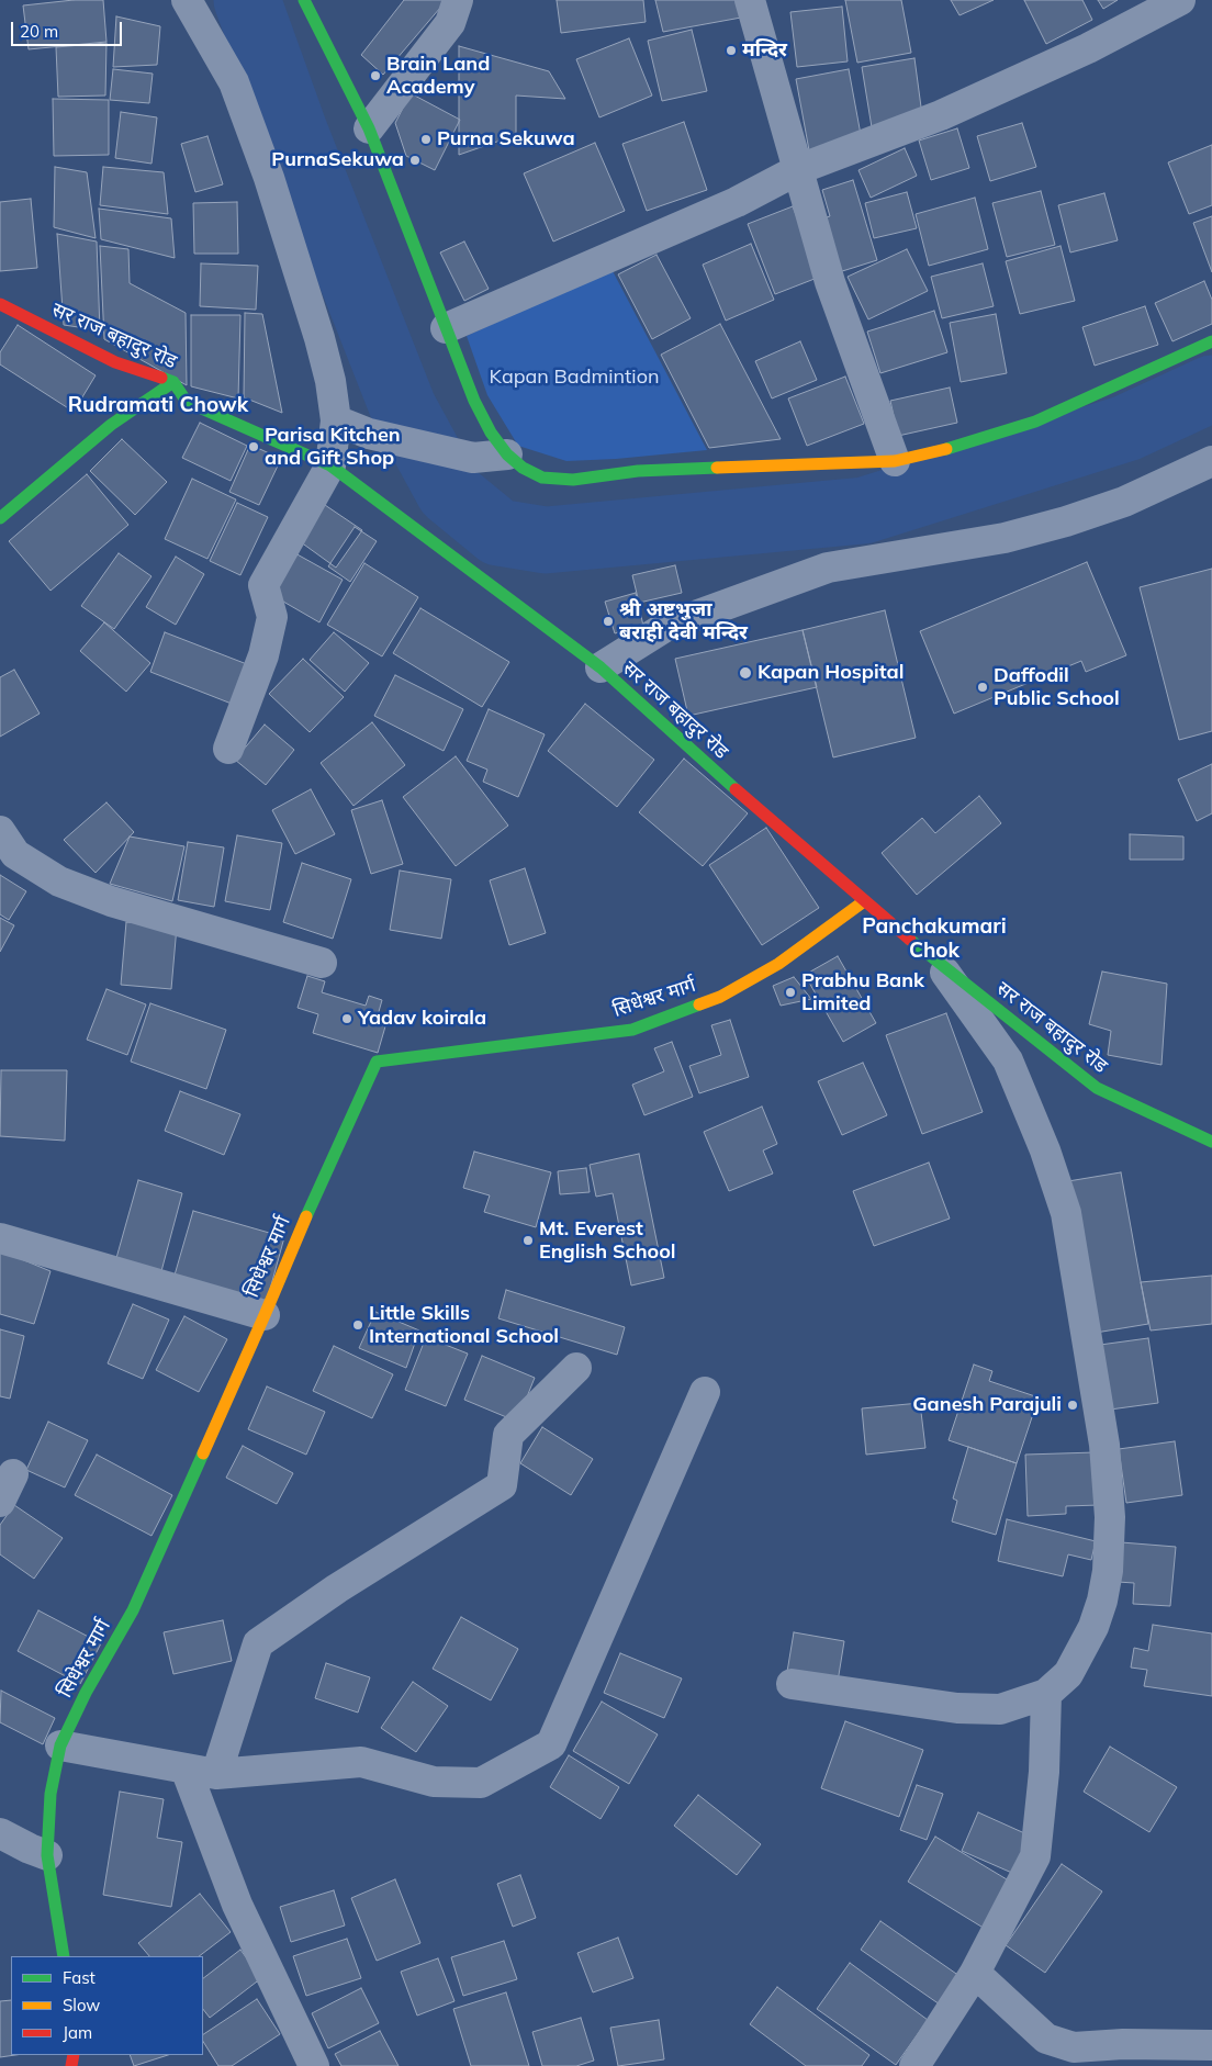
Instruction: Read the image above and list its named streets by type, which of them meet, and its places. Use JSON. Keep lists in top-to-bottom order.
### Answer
{
  "streets": {
    "street": ["सर राज बहादुर रोड", "सिधेश्वर मार्ग"]
  },
  "crossings": [
    ["सर राज बहादुर रोड", "सिधेश्वर मार्ग"]
  ],
  "districts": ["Rudramati Chowk", "Panchakumari Chok"],
  "parks": ["Kapan Badmintion"],
  "places": [
    "मन्दिर",
    "Brain Land Academy",
    "Purna Sekuwa",
    "PurnaSekuwa",
    "Parisa Kitchen and Gift Shop",
    "श्री अष्टभुजा बराही देवी मन्दिर",
    "Kapan Hospital",
    "Daffodil Public School",
    "Prabhu Bank Limited",
    "Yadav koirala",
    "Mt. Everest English School",
    "Little Skills International School",
    "Ganesh Parajuli"
  ],
  "legend": ["Fast", "Slow", "Jam"],
  "scale_bar": "20 m"
}
